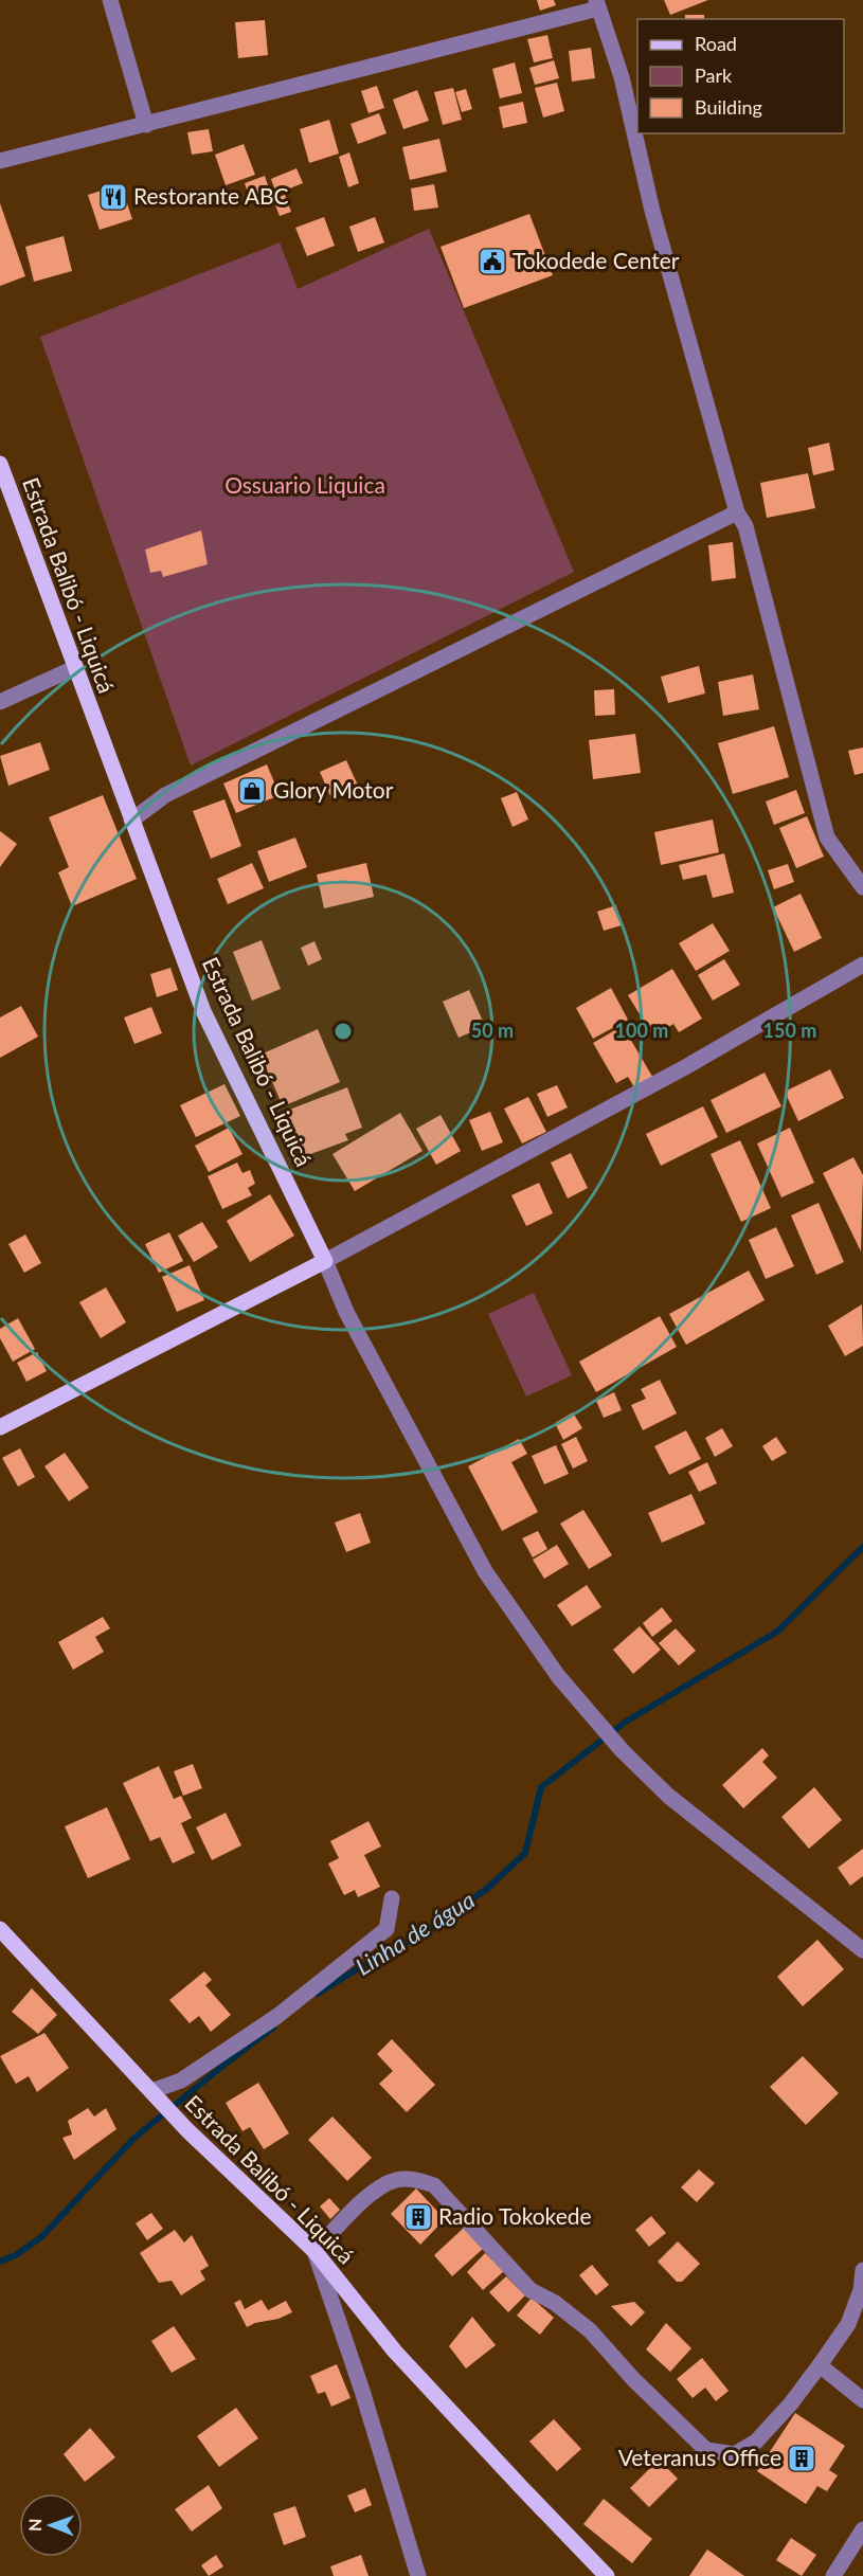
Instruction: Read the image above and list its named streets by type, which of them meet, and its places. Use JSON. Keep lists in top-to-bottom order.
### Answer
{
  "streets": {
    "main road": ["Estrada Balibó - Liquicá"]
  },
  "water": ["Linha de água"],
  "parks": ["Ossuario Liquica"],
  "places": {
    "restaurant": ["Restorante ABC"],
    "public building": ["Tokodede Center"],
    "shop": ["Glory Motor"],
    "building": ["Radio Tokokede", "Veteranus Office"]
  },
  "legend": ["Road", "Park", "Building"],
  "north": "left",
  "rings": ["50 m", "100 m", "150 m"]
}
